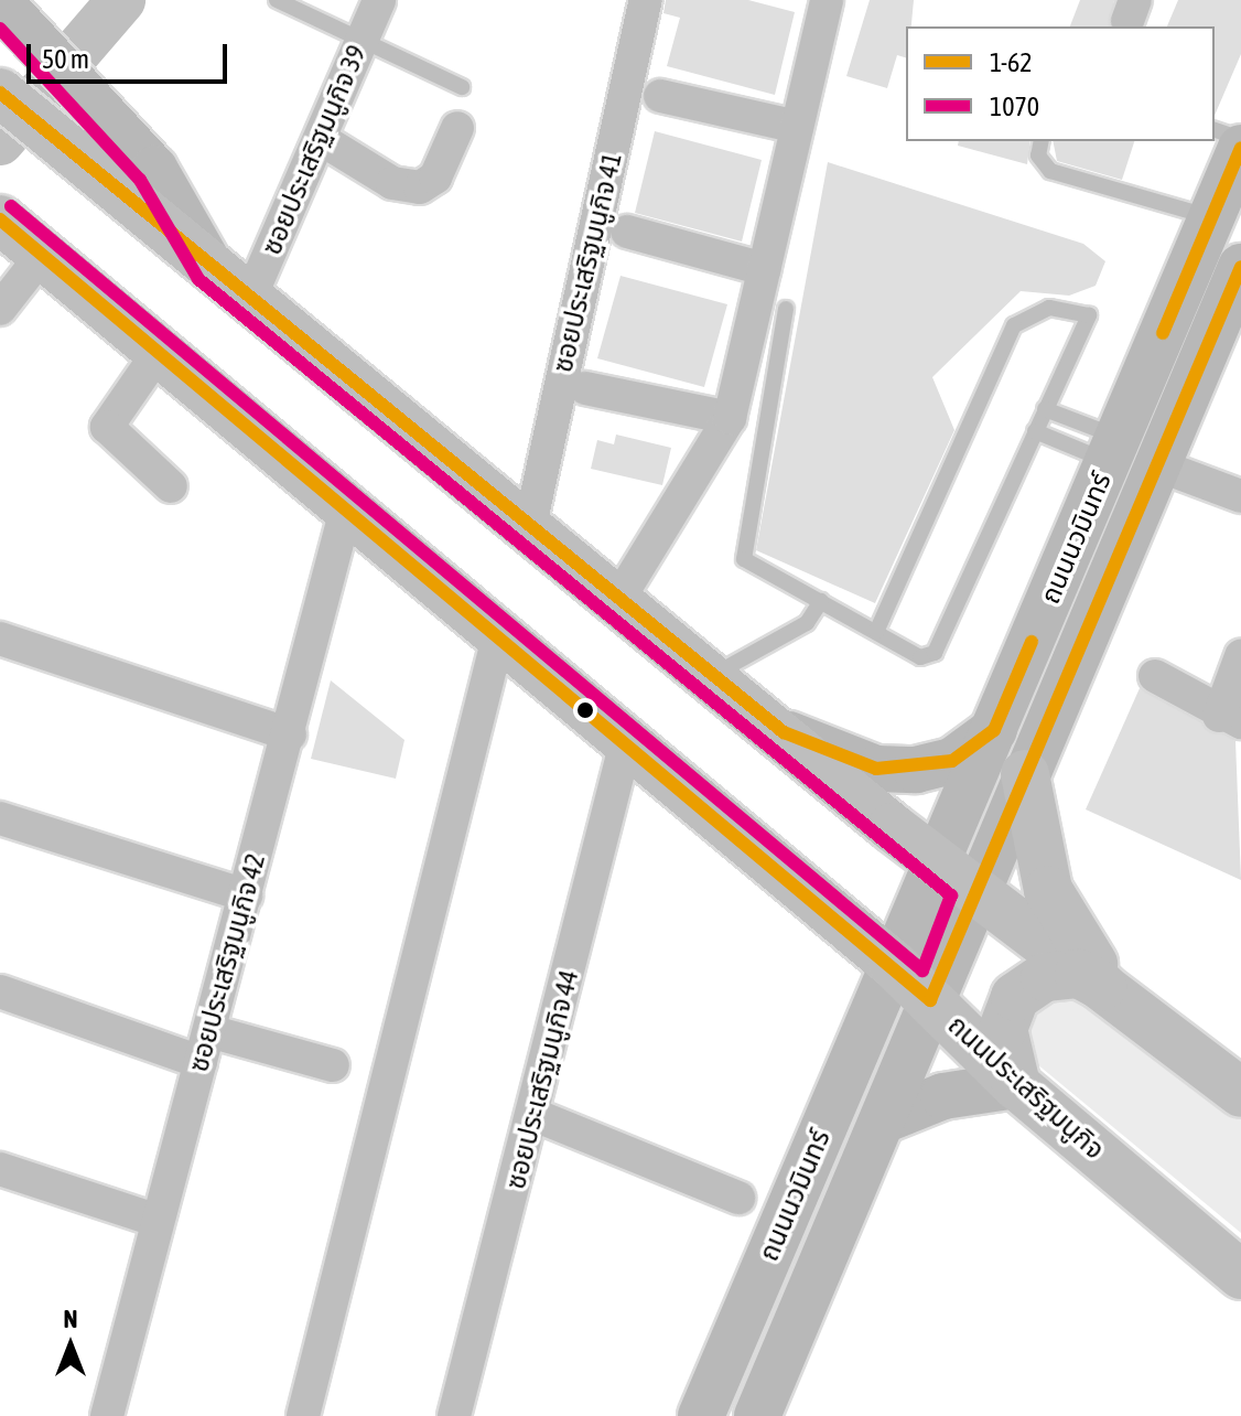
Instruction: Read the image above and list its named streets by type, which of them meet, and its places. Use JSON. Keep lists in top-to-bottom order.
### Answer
{
  "streets": {
    "main road": ["ถนนนวมินทร์", "ถนนประเสริฐมนูกิจ"],
    "street": [
      "ซอยประเสริฐมนูกิจ 39",
      "ซอยประเสริฐมนูกิจ 41",
      "ซอยประเสริฐมนูกิจ 42",
      "ซอยประเสริฐมนูกิจ 44"
    ]
  },
  "crossings": [
    ["ถนนนวมินทร์", "ถนนประเสริฐมนูกิจ"],
    ["ซอยประเสริฐมนูกิจ 42", "ถนนประเสริฐมนูกิจ"],
    ["ซอยประเสริฐมนูกิจ 44", "ถนนประเสริฐมนูกิจ"]
  ],
  "lines": ["transit line 1070", "transit line 1-62"],
  "legend": ["1-62", "1070"],
  "scale_bar": "50 m",
  "north": "top"
}
